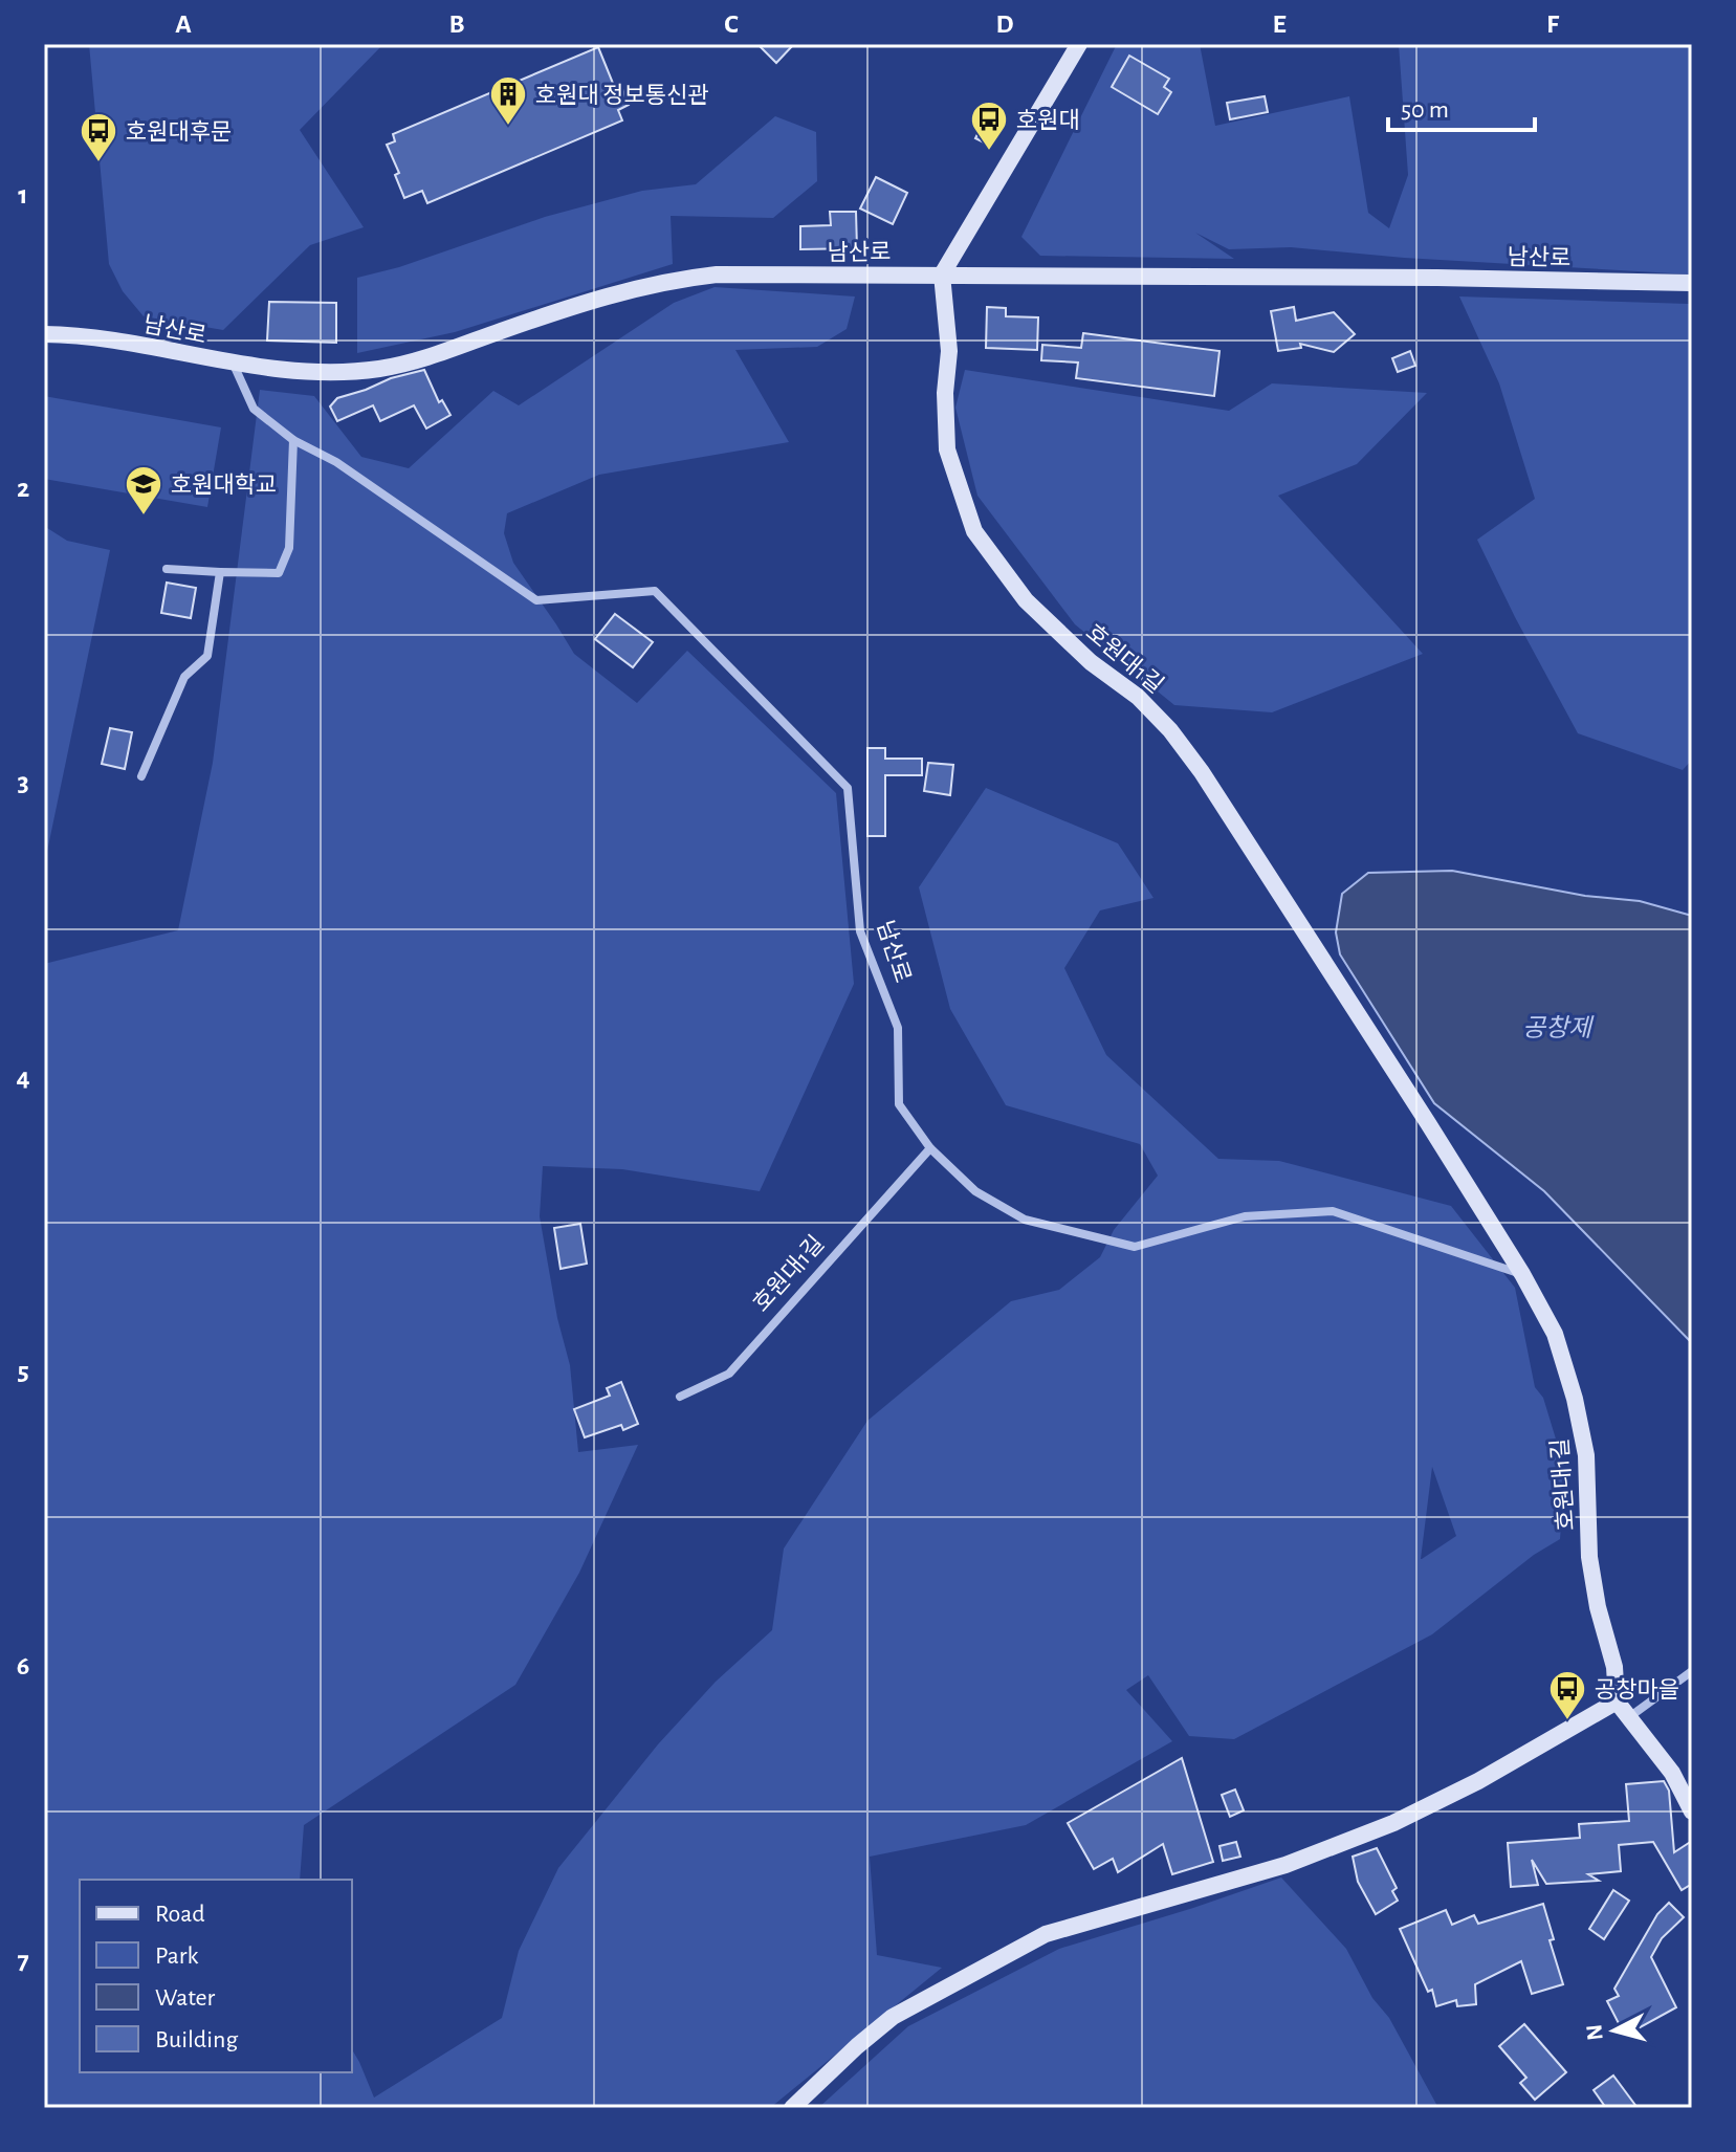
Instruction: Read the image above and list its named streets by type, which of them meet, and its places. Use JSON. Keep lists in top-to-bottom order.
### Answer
{
  "streets": {
    "street": ["남산로", "호원대1길"]
  },
  "crossings": [
    ["남산로", "호원대1길"]
  ],
  "water": ["공창제"],
  "places": {
    "building": ["호원대 정보통신관"],
    "bus stop": ["호원대", "호원대후문", "공창마을"],
    "school or university": ["호원대학교"]
  },
  "legend": [
    "Road",
    "Park",
    "Water",
    "Building"
  ],
  "scale_bar": "50 m",
  "north": "left",
  "grid": {
    "columns": [
      "A",
      "B",
      "C",
      "D",
      "E",
      "F"
    ],
    "rows": [
      "1",
      "2",
      "3",
      "4",
      "5",
      "6",
      "7"
    ]
  }
}
